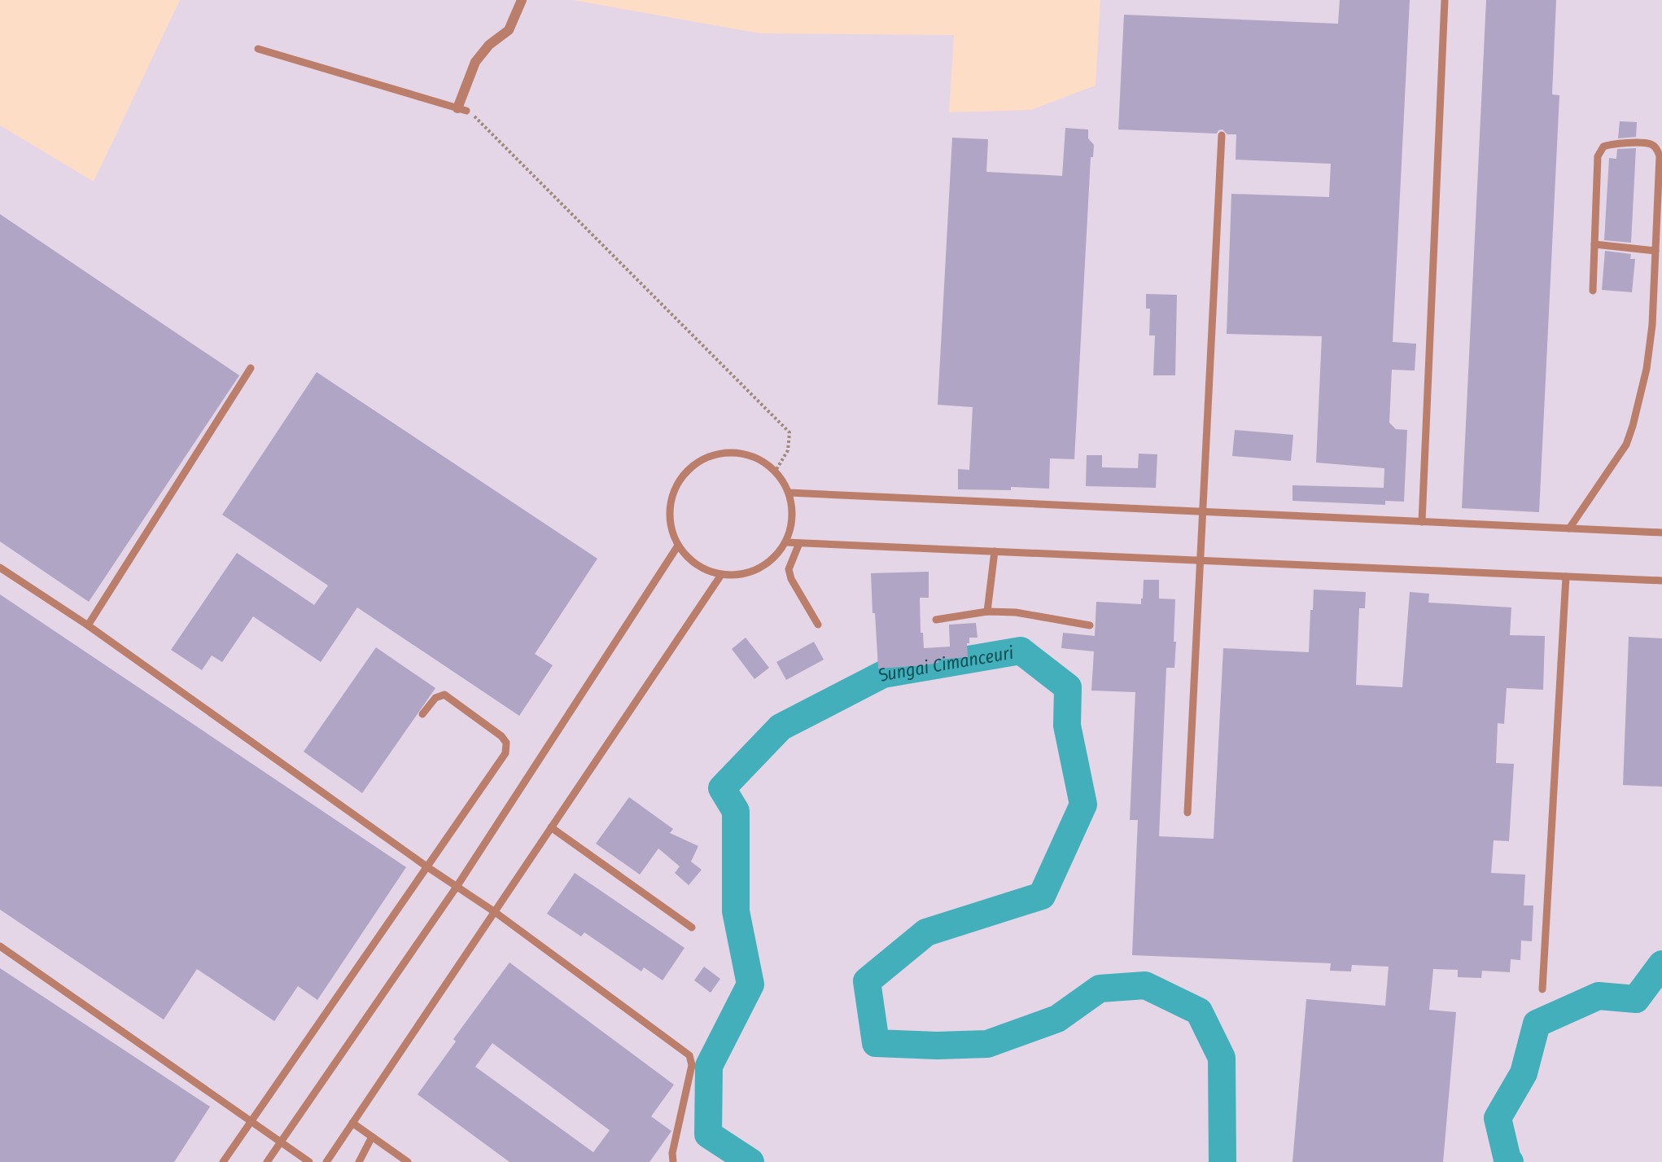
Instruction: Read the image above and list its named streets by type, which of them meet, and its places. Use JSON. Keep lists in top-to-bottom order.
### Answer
{
  "water": ["Sungai Cimanceuri"]
}
